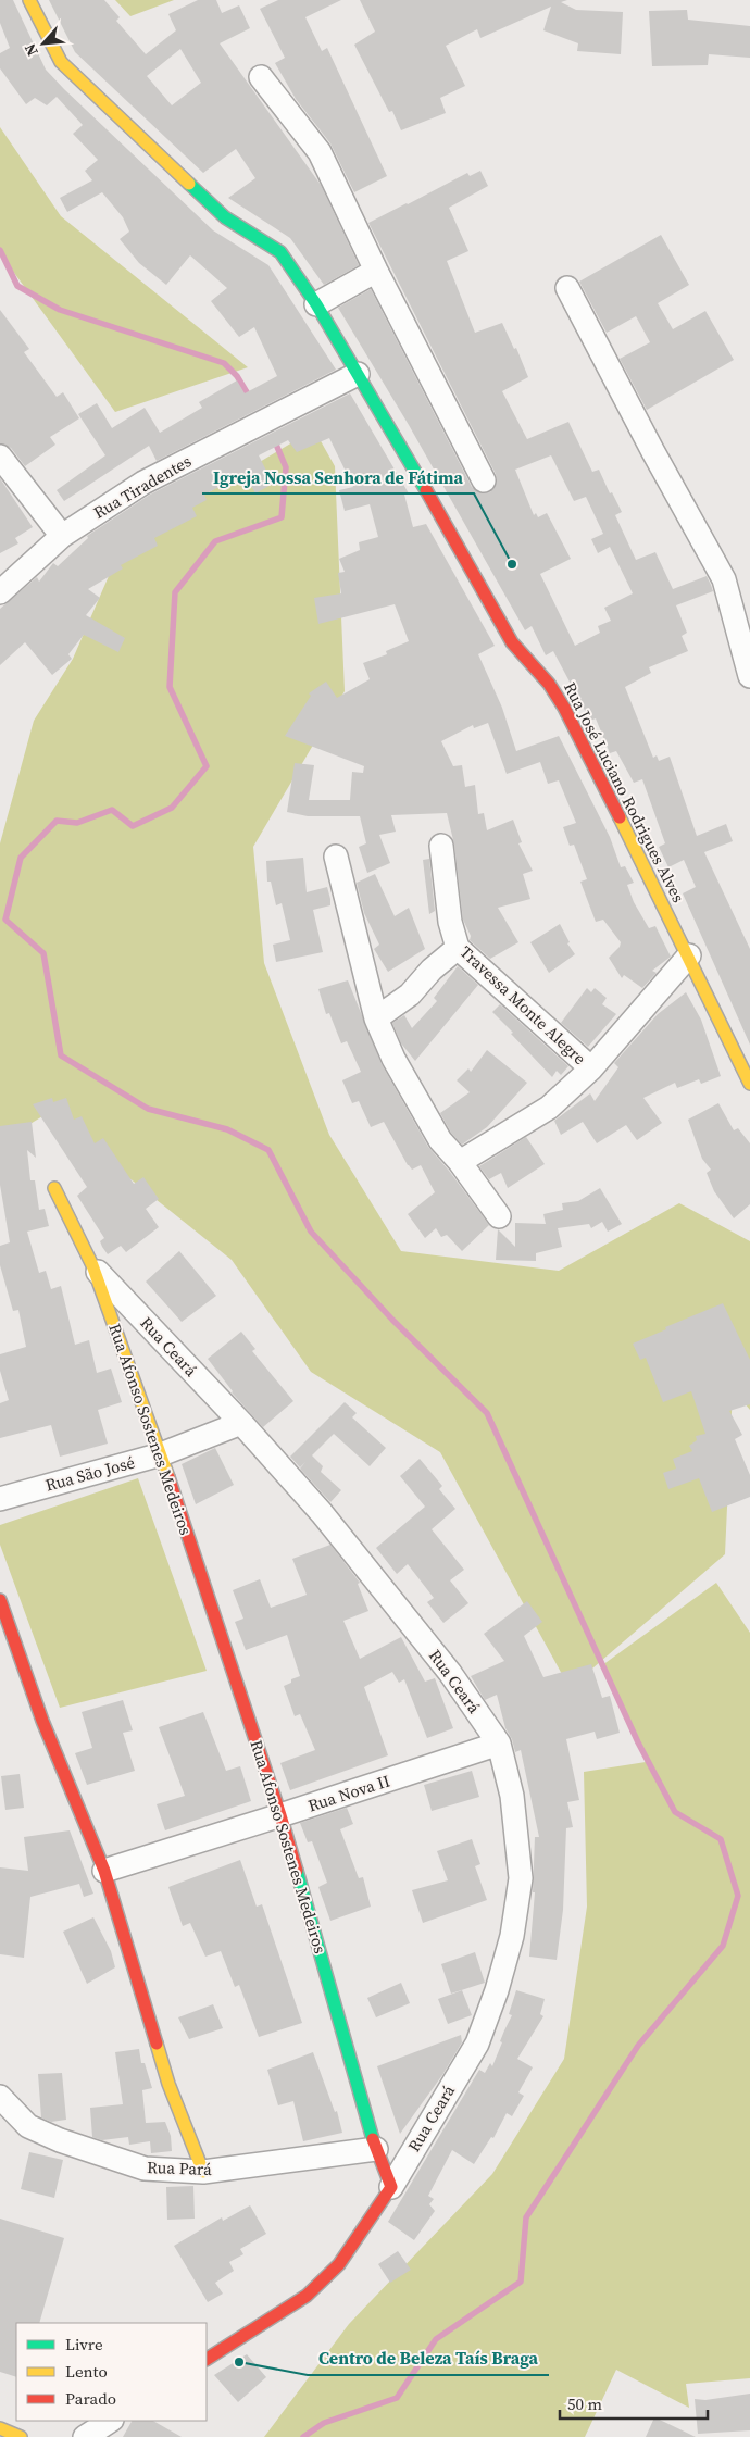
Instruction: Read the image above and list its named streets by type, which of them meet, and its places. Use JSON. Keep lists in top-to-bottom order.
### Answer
{
  "streets": {
    "street": [
      "Rua Tiradentes",
      "Rua José Luciano Rodrigues Alves",
      "Travessa Monte Alegre",
      "Rua Ceará",
      "Rua Afonso Sostenes Medeiros",
      "Rua São José",
      "Rua Nova II",
      "Rua Pará"
    ]
  },
  "crossings": [
    ["Rua Tiradentes", "Rua José Luciano Rodrigues Alves"],
    ["Rua Ceará", "Rua Afonso Sostenes Medeiros"],
    ["Rua Ceará", "Rua São José"],
    ["Rua Ceará", "Rua Nova II"],
    ["Rua Afonso Sostenes Medeiros", "Rua São José"],
    ["Rua Afonso Sostenes Medeiros", "Rua Nova II"],
    ["Rua Afonso Sostenes Medeiros", "Rua Pará"]
  ],
  "places": ["Igreja Nossa Senhora de Fátima", "Centro de Beleza Taís Braga"],
  "legend": ["Livre", "Lento", "Parado"],
  "scale_bar": "50 m",
  "north": "bottom left"
}
